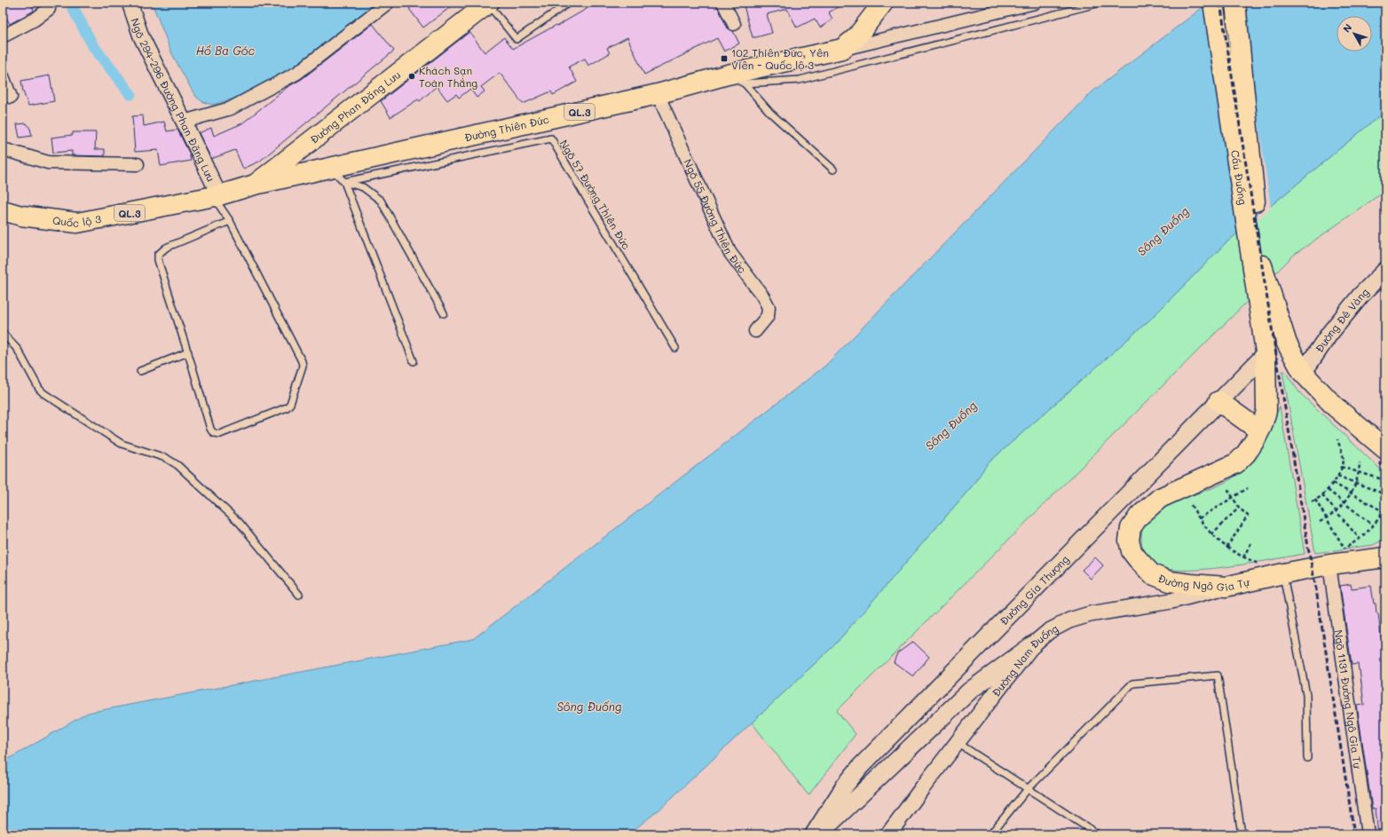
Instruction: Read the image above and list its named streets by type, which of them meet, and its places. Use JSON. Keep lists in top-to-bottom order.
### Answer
{
  "streets": {
    "main road": [
      "Đường Phan Đăng Lưu",
      "QL.3",
      "Đường Thiên Đức",
      "Cầu Đuống",
      "Quốc lộ 3",
      "Đường Đê Vàng",
      "Đường Ngô Gia Tự",
      "Đường Gia Thượng"
    ],
    "street": [
      "Ngõ 294-296 Đường Phan Đăng Lưu",
      "Ngõ 55 Đường Thiên Đức",
      "Đường Nam Đuống",
      "Ngõ 1131 Đường Ngô Gia Tự"
    ],
    "lane": ["Ngõ 57 Đường Thiên Đức"]
  },
  "crossings": [
    ["Ngõ 294-296 Đường Phan Đăng Lưu", "Quốc lộ 3"],
    ["Đường Phan Đăng Lưu", "Đường Thiên Đức"],
    ["Đường Phan Đăng Lưu", "Quốc lộ 3"],
    ["Đường Thiên Đức", "Ngõ 57 Đường Thiên Đức"],
    ["Đường Thiên Đức", "Ngõ 55 Đường Thiên Đức"],
    ["Đường Thiên Đức", "Quốc lộ 3"],
    ["Cầu Đuống", "Đường Đê Vàng"],
    ["Cầu Đuống", "Đường Ngô Gia Tự"],
    ["Cầu Đuống", "Đường Gia Thượng"],
    ["Đường Ngô Gia Tự", "Đường Gia Thượng"],
    ["Đường Ngô Gia Tự", "Đường Nam Đuống"],
    ["Đường Ngô Gia Tự", "Ngõ 1131 Đường Ngô Gia Tự"]
  ],
  "water": ["Hồ Ba Góc", "Sông Đuống"],
  "places": {
    "transit": ["102 Thiên Đức, Yên Viên - Quốc lộ 3"],
    "other": ["Khách Sạn Toàn Thắng"]
  },
  "north": "top left"
}
